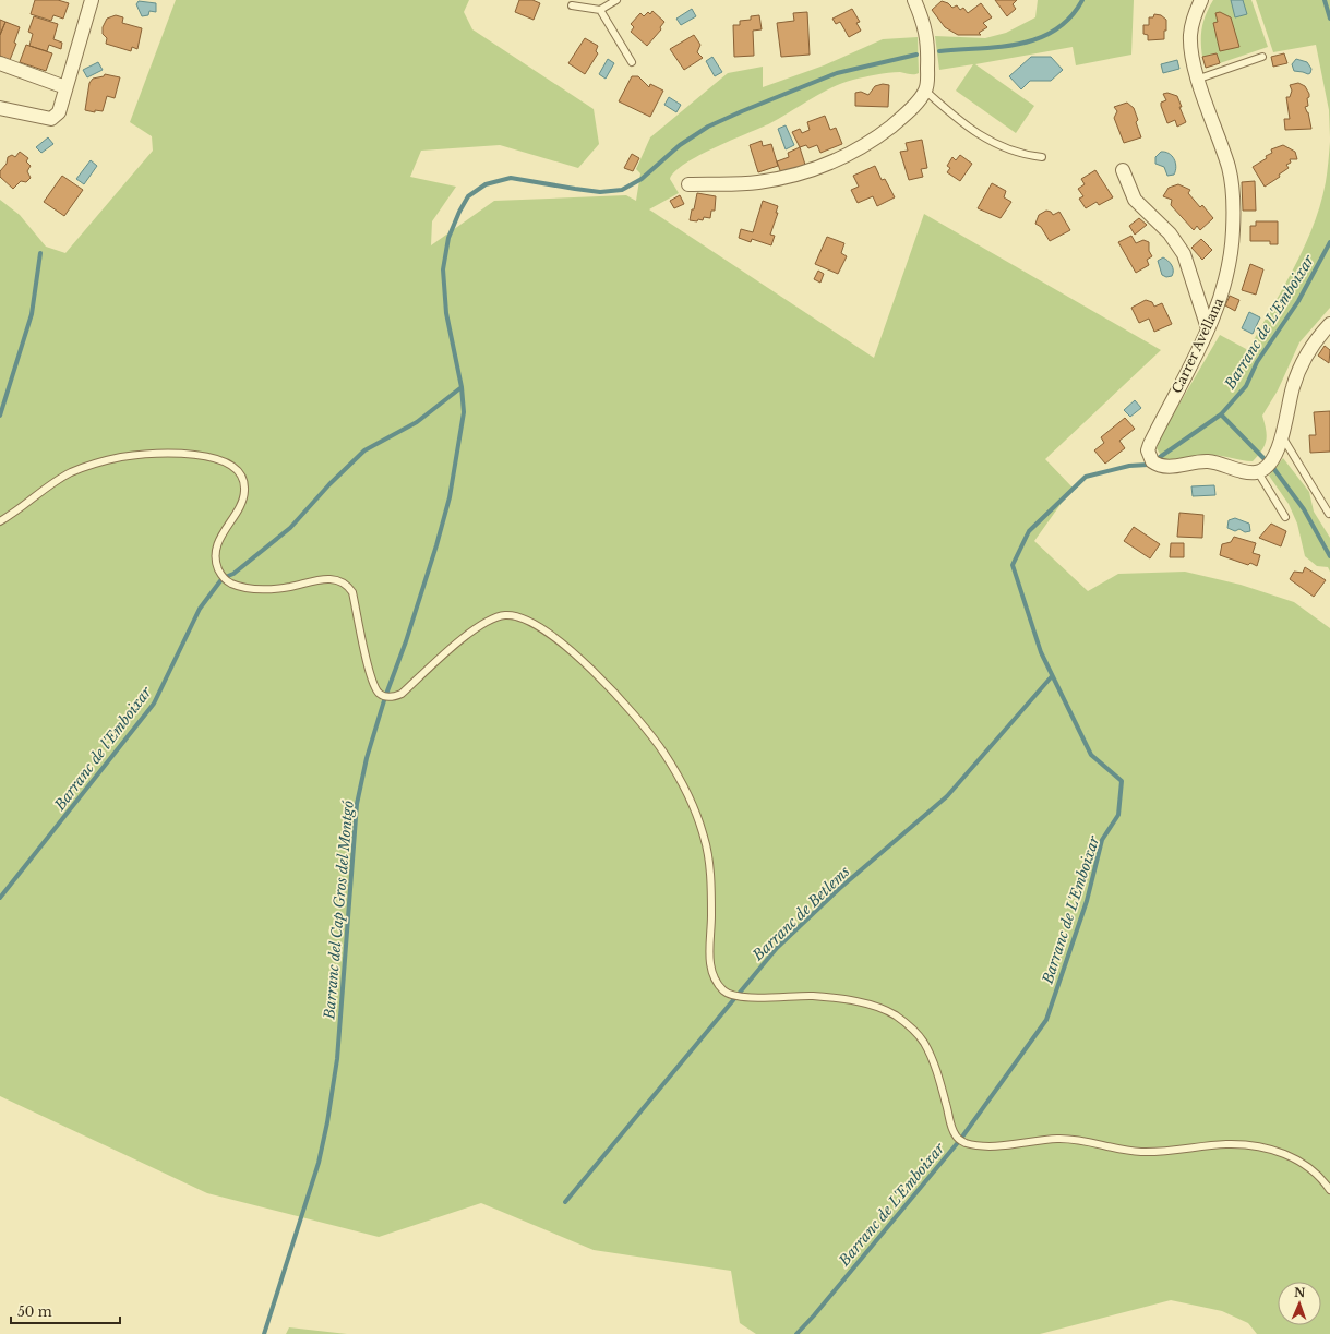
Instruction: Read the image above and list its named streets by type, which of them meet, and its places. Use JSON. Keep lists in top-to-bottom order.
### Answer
{
  "streets": {
    "street": ["Carrer Avellana"]
  },
  "water": [
    "Barranc de L'Emboixar",
    "Barranc de l'Emboixar",
    "Barranc del Cap Gros del Montgó",
    "Barranc de Betlems"
  ],
  "scale_bar": "50 m",
  "north": "top"
}
